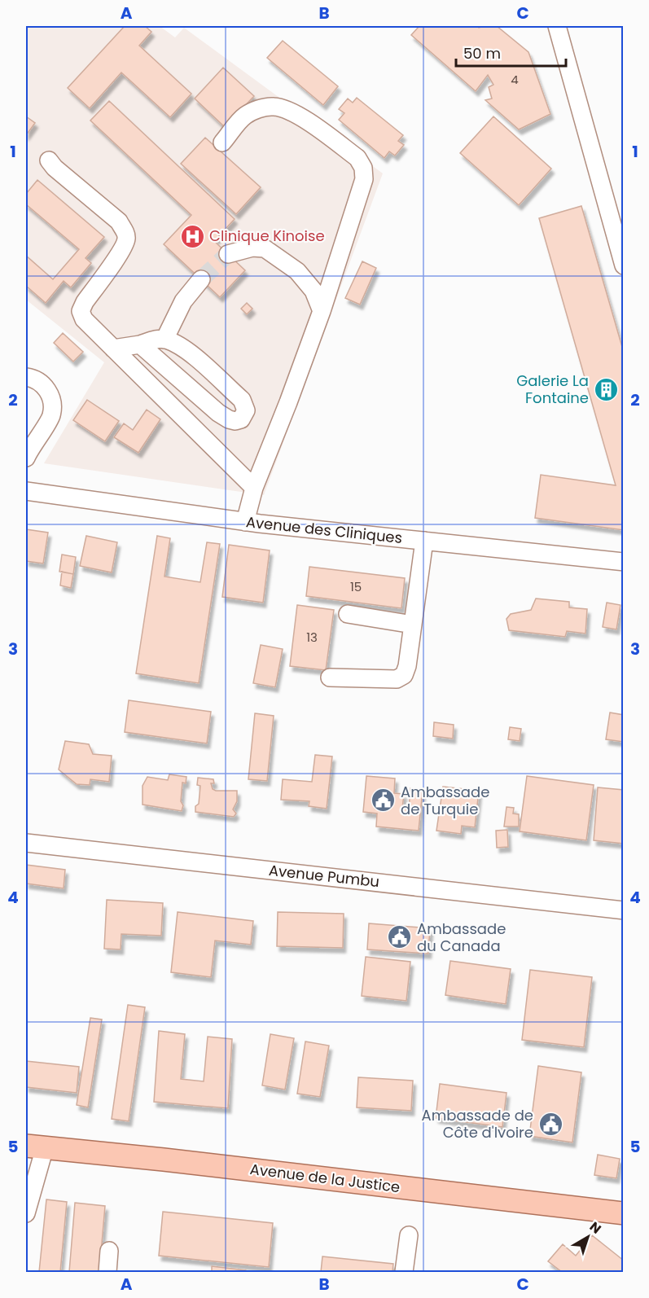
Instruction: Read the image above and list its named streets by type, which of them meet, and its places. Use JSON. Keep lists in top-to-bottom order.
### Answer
{
  "streets": {
    "main road": ["Avenue de la Justice"],
    "street": ["Avenue des Cliniques", "Avenue Pumbu"]
  },
  "places": {
    "hospital": ["Clinique Kinoise"],
    "building": ["Galerie La Fontaine"],
    "public building": ["Ambassade de Turquie", "Ambassade du Canada", "Ambassade de Côte d'Ivoire"]
  },
  "house_numbers": ["4", "15", "13"],
  "scale_bar": "50 m",
  "north": "top right",
  "grid": {
    "columns": ["A", "B", "C"],
    "rows": [
      "1",
      "2",
      "3",
      "4",
      "5"
    ]
  }
}
